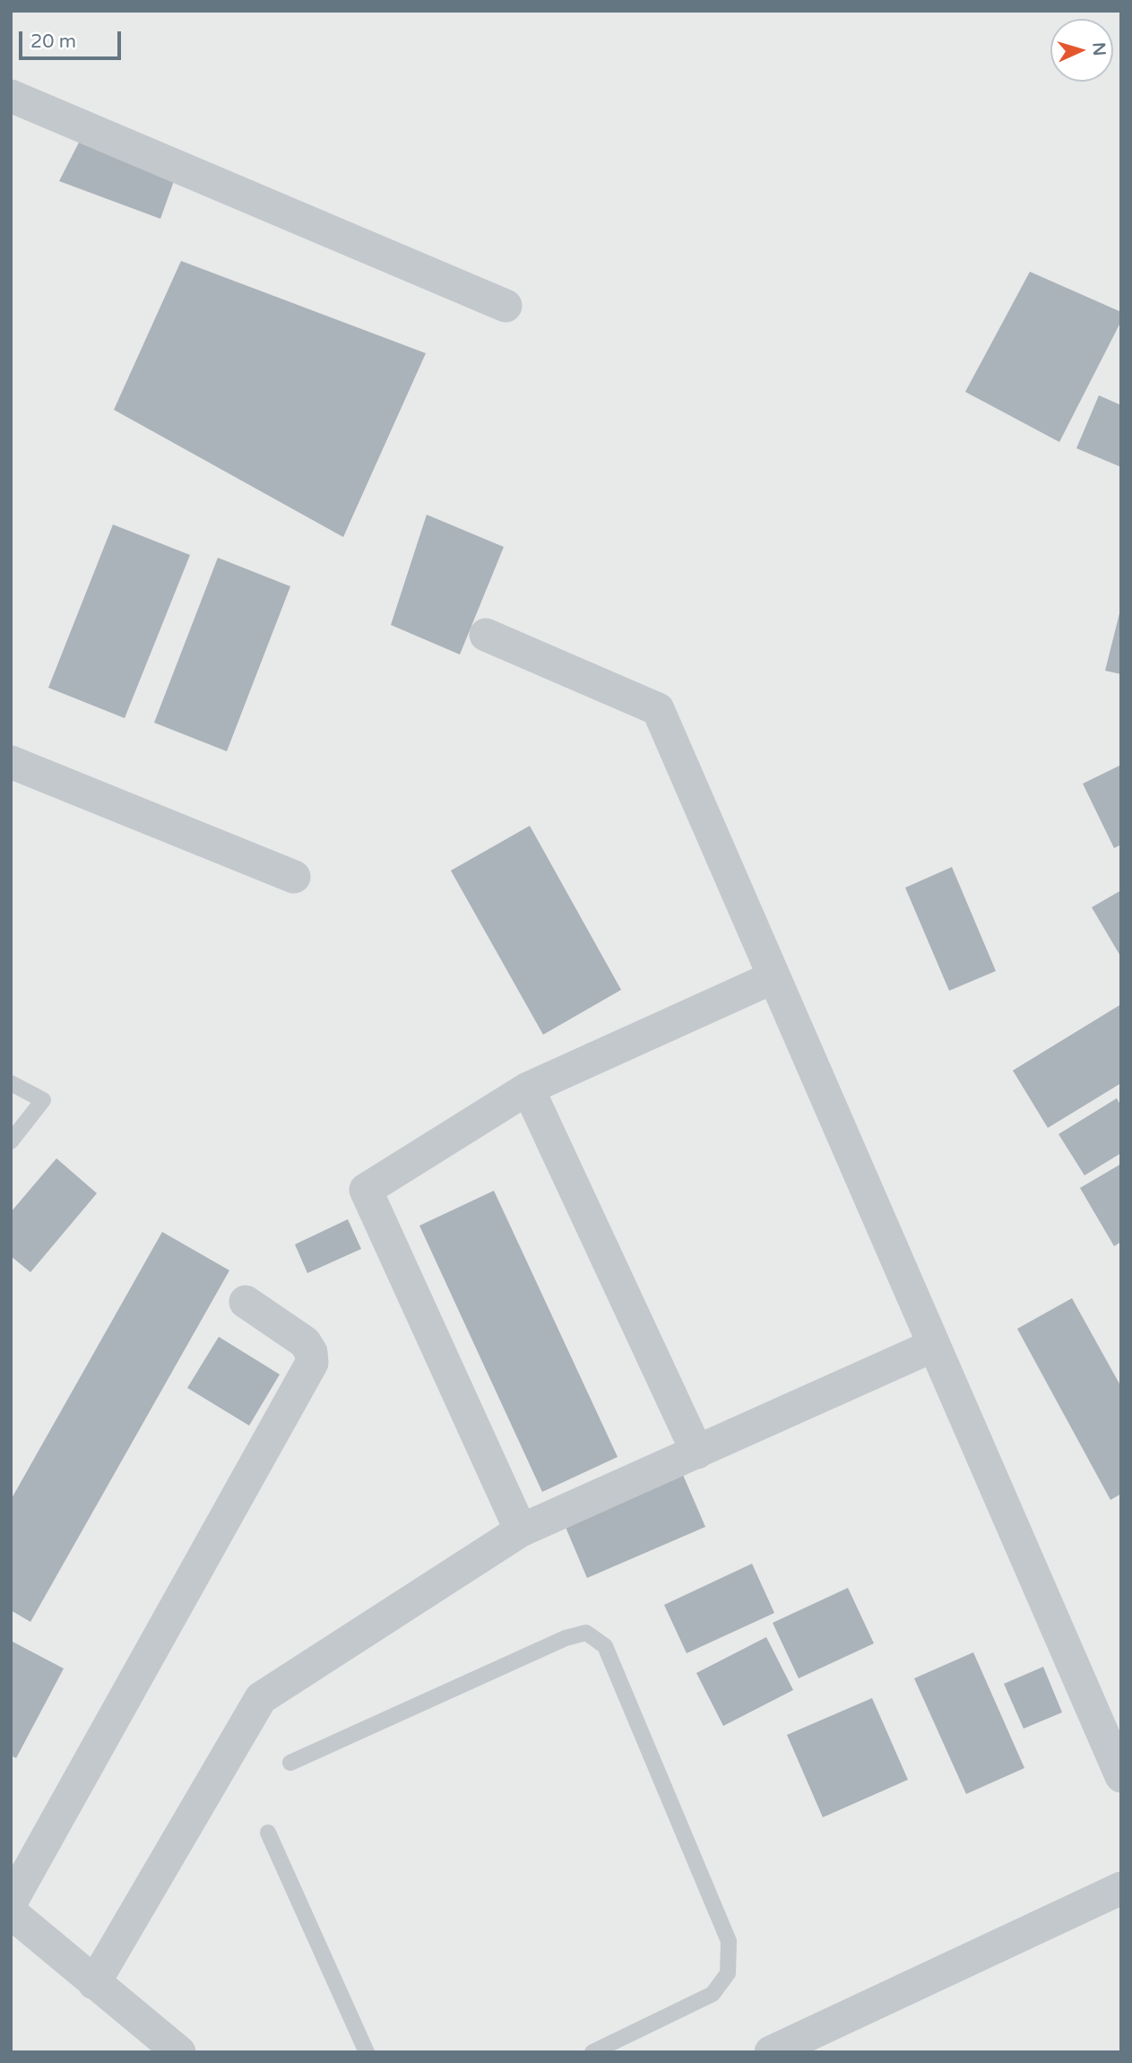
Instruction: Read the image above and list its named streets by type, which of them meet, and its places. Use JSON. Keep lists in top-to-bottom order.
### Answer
{
  "scale_bar": "20 m",
  "north": "right"
}
